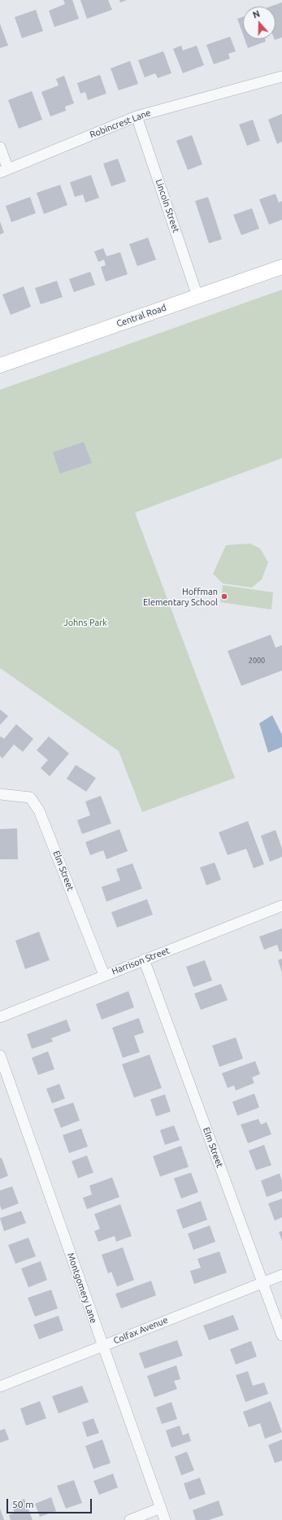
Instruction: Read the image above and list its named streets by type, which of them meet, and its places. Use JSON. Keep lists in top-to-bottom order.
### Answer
{
  "streets": {
    "main road": ["Central Road"],
    "street": [
      "Robincrest Lane",
      "Lincoln Street",
      "Elm Street",
      "Harrison Street",
      "Montgomery Lane",
      "Colfax Avenue"
    ]
  },
  "crossings": [
    ["Robincrest Lane", "Lincoln Street"],
    ["Lincoln Street", "Central Road"],
    ["Elm Street", "Harrison Street"],
    ["Elm Street", "Colfax Avenue"],
    ["Montgomery Lane", "Colfax Avenue"]
  ],
  "parks": ["Johns Park"],
  "places": ["Hoffman Elementary School"],
  "house_numbers": ["2000"],
  "scale_bar": "50 m",
  "north": "top"
}
